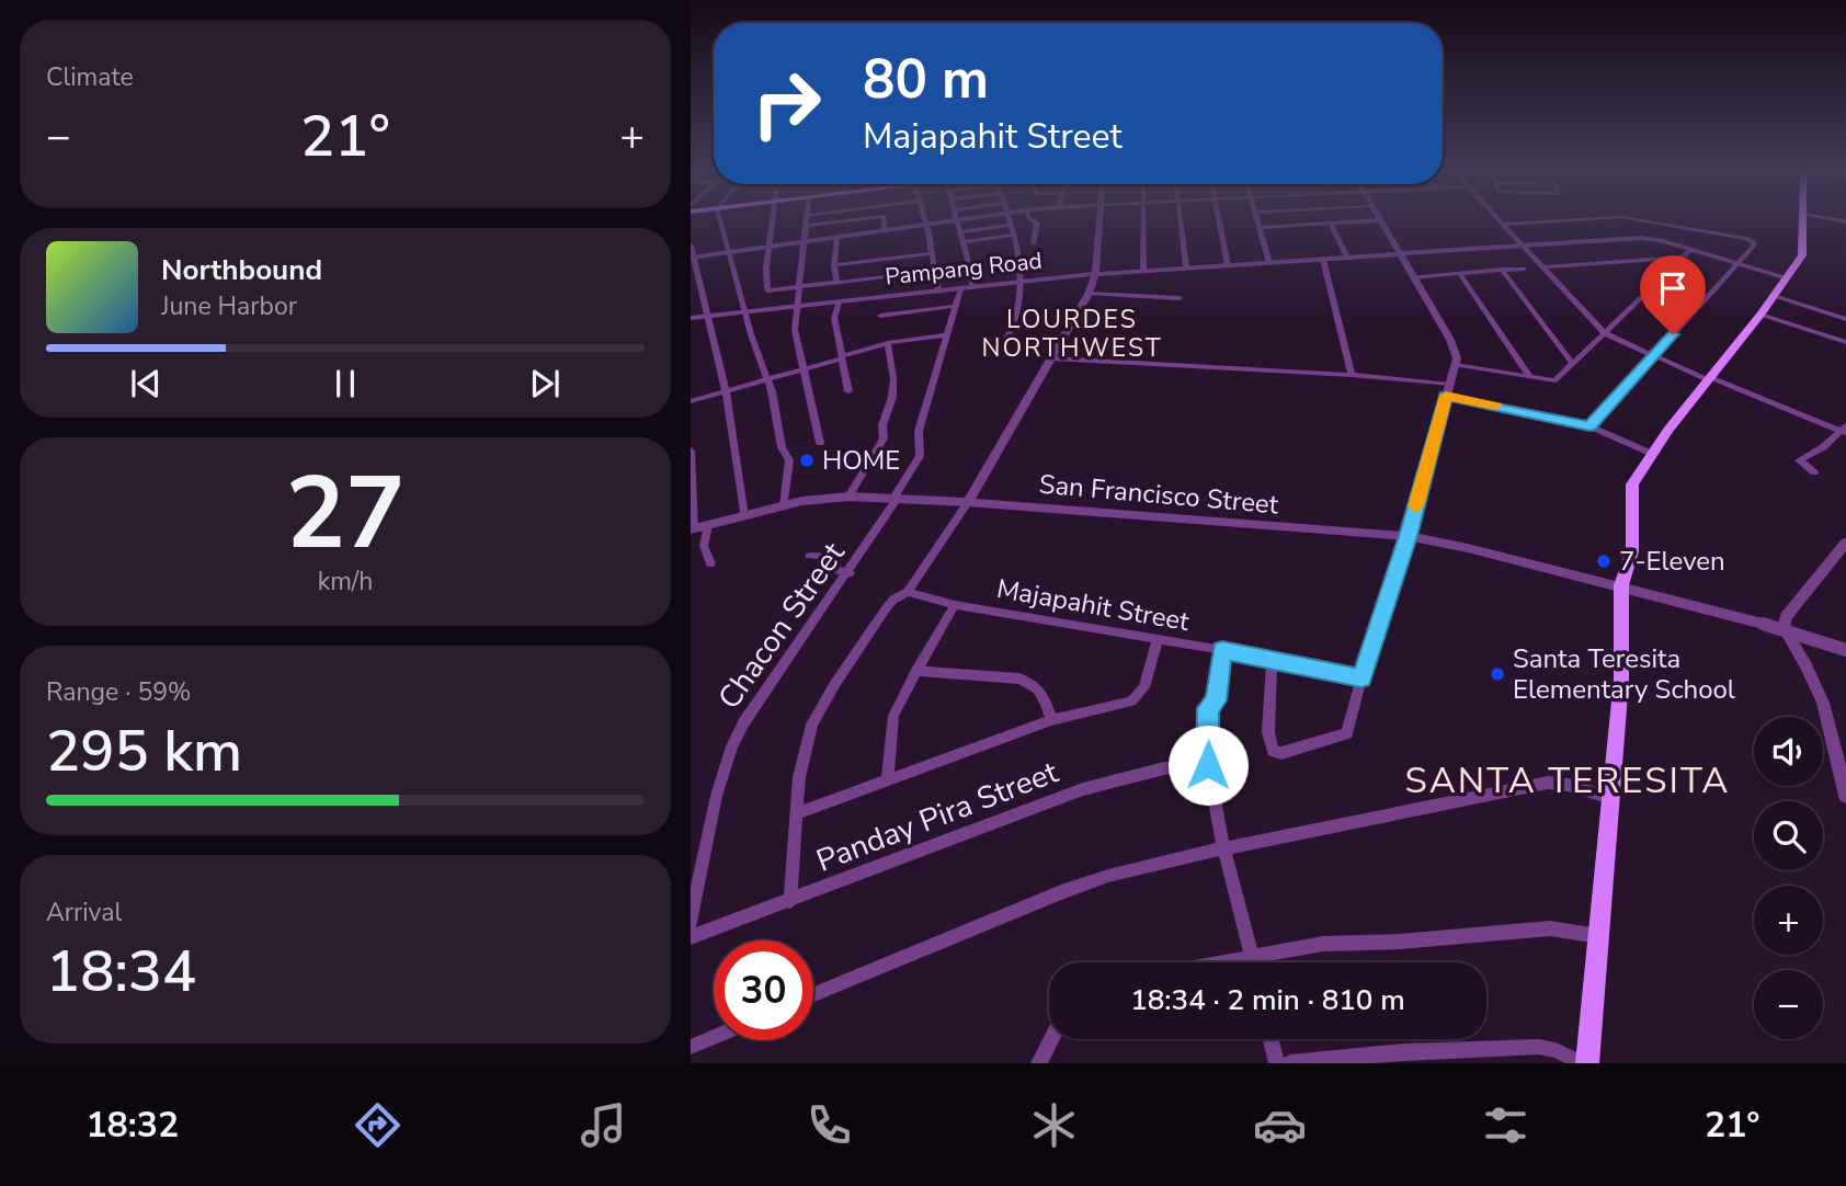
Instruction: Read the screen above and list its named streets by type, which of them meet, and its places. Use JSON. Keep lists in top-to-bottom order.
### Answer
{
  "streets": {
    "street": [
      "Pampang Road",
      "San Francisco Street",
      "Majapahit Street",
      "Chacon Street",
      "Panday Pira Street"
    ]
  },
  "crossings": [
    ["Pampang Road", "Chacon Street"],
    ["San Francisco Street", "Chacon Street"]
  ],
  "districts": ["LOURDES NORTHWEST", "SANTA TERESITA"],
  "places": ["HOME", "7-Eleven", "Santa Teresita Elementary School"],
  "page": {
    "tile": [
      "Climate",
      ["27", "km/h"],
      ["Range · 59%", "295 km"],
      ["Arrival", "18:34"]
    ],
    "turn": ["80 m", "Majapahit Street"],
    "heat": ["−", "21°", "+"],
    "song": ["Northbound", "June Harbor"],
    "map_buttons": ["+", "−"],
    "limit": "30",
    "trip": "18:34 · 2 min · 810 m",
    "tabs": ["18:32", "21°"]
  }
}
